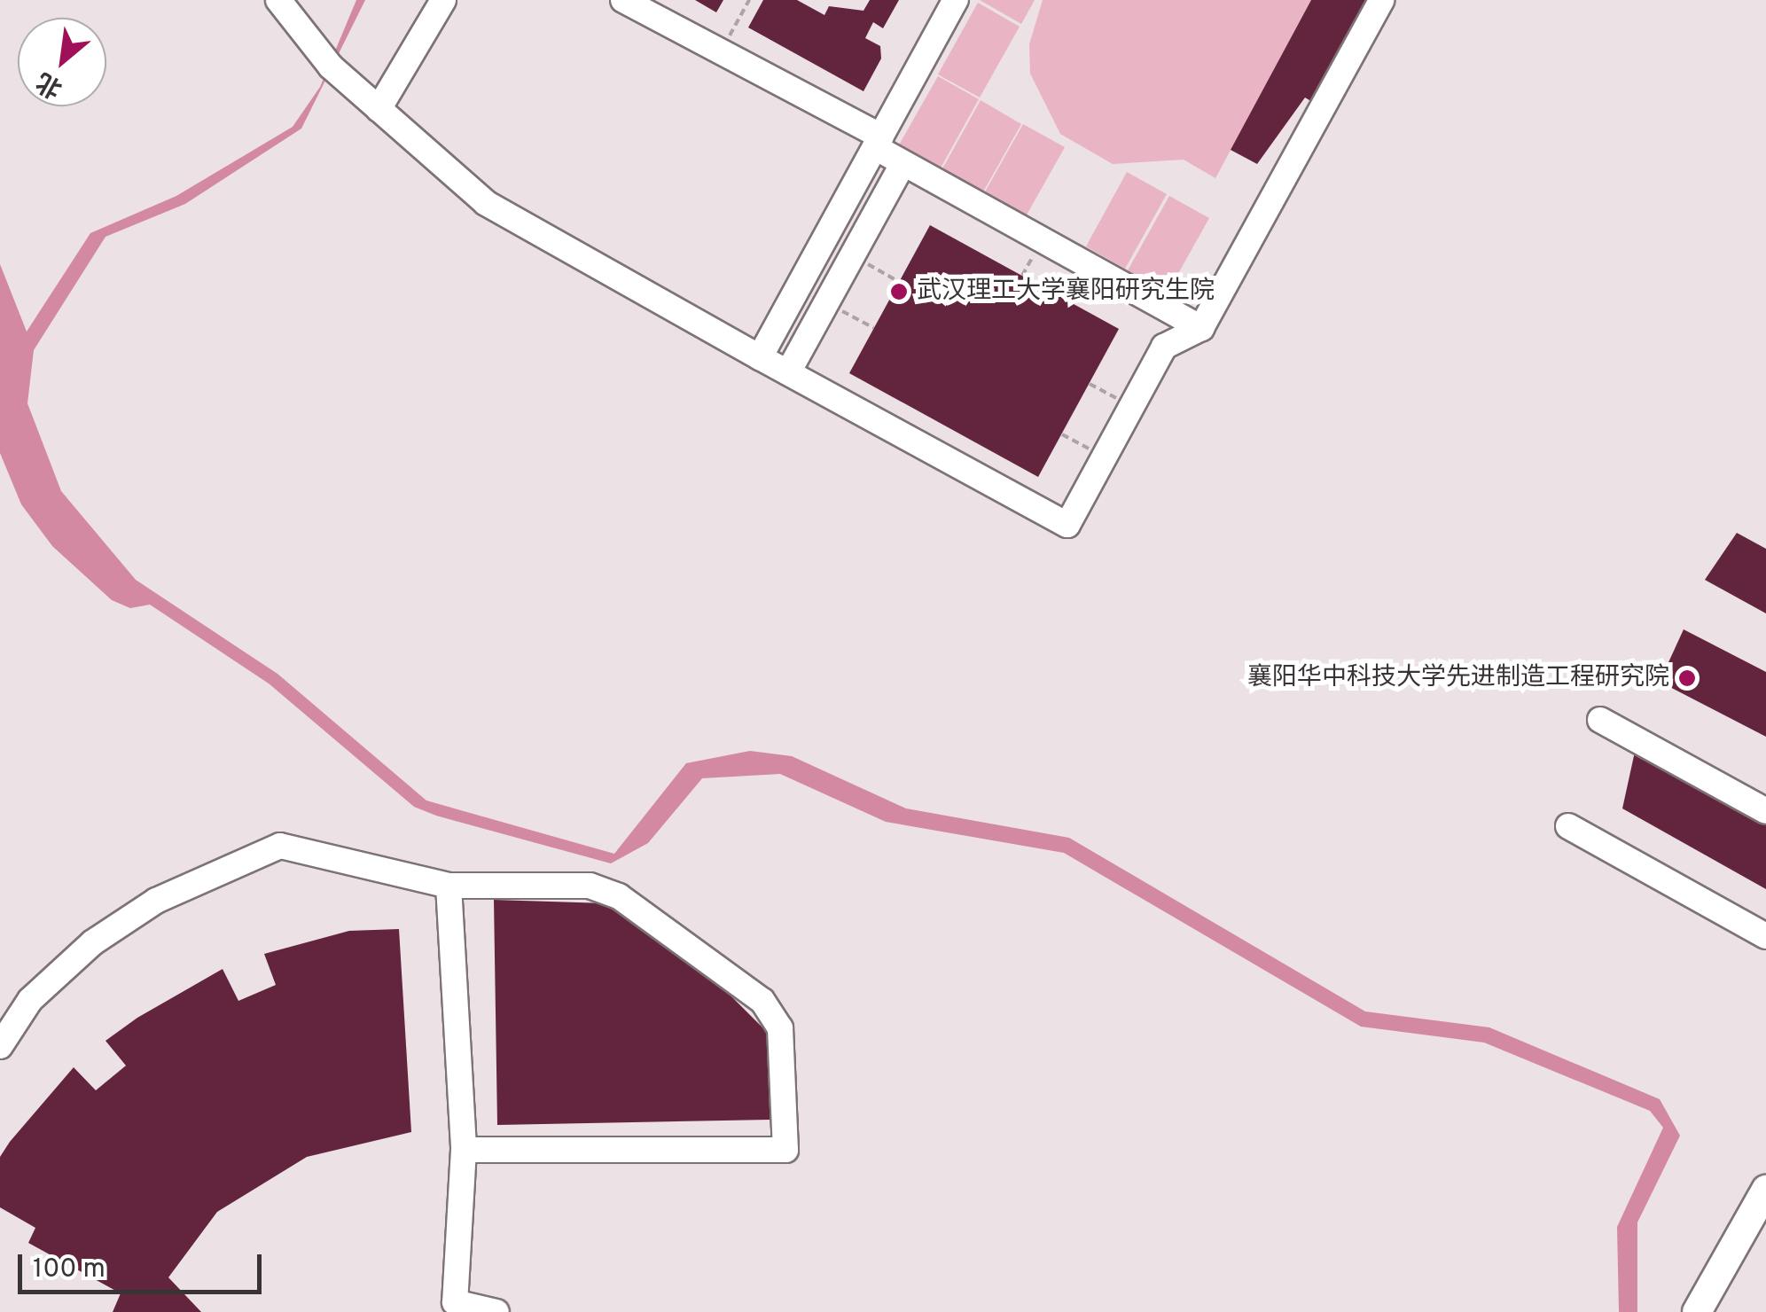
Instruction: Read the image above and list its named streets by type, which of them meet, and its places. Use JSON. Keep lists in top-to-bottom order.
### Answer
{
  "places": ["武汉理工大学襄阳研究生院", "襄阳华中科技大学先进制造工程研究院"],
  "scale_bar": "100 m",
  "north": "bottom left"
}
